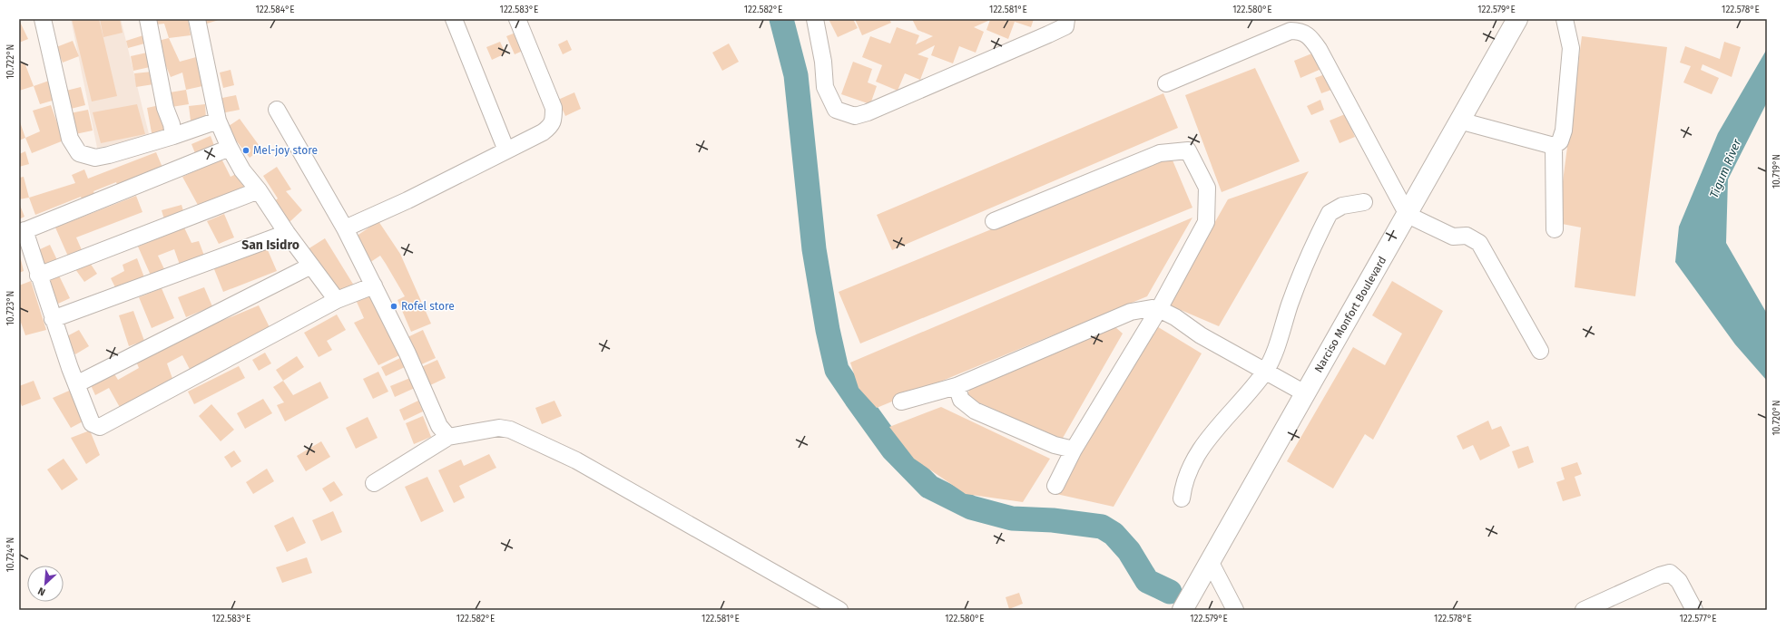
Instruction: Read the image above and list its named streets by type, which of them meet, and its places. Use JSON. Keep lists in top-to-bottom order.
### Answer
{
  "streets": {
    "main road": ["Narciso Monfort Boulevard"]
  },
  "districts": ["San Isidro"],
  "water": ["Tigum River"],
  "places": ["Mel-joy store", "Rofel store"],
  "north": "bottom left",
  "coordinates": [
    "122.584°E",
    "122.583°E",
    "122.582°E",
    "122.581°E",
    "122.580°E",
    "122.579°E",
    "122.578°E",
    "10.722°N",
    "10.719°N",
    "10.723°N",
    "10.720°N",
    "10.724°N",
    "122.577°E"
  ]
}
